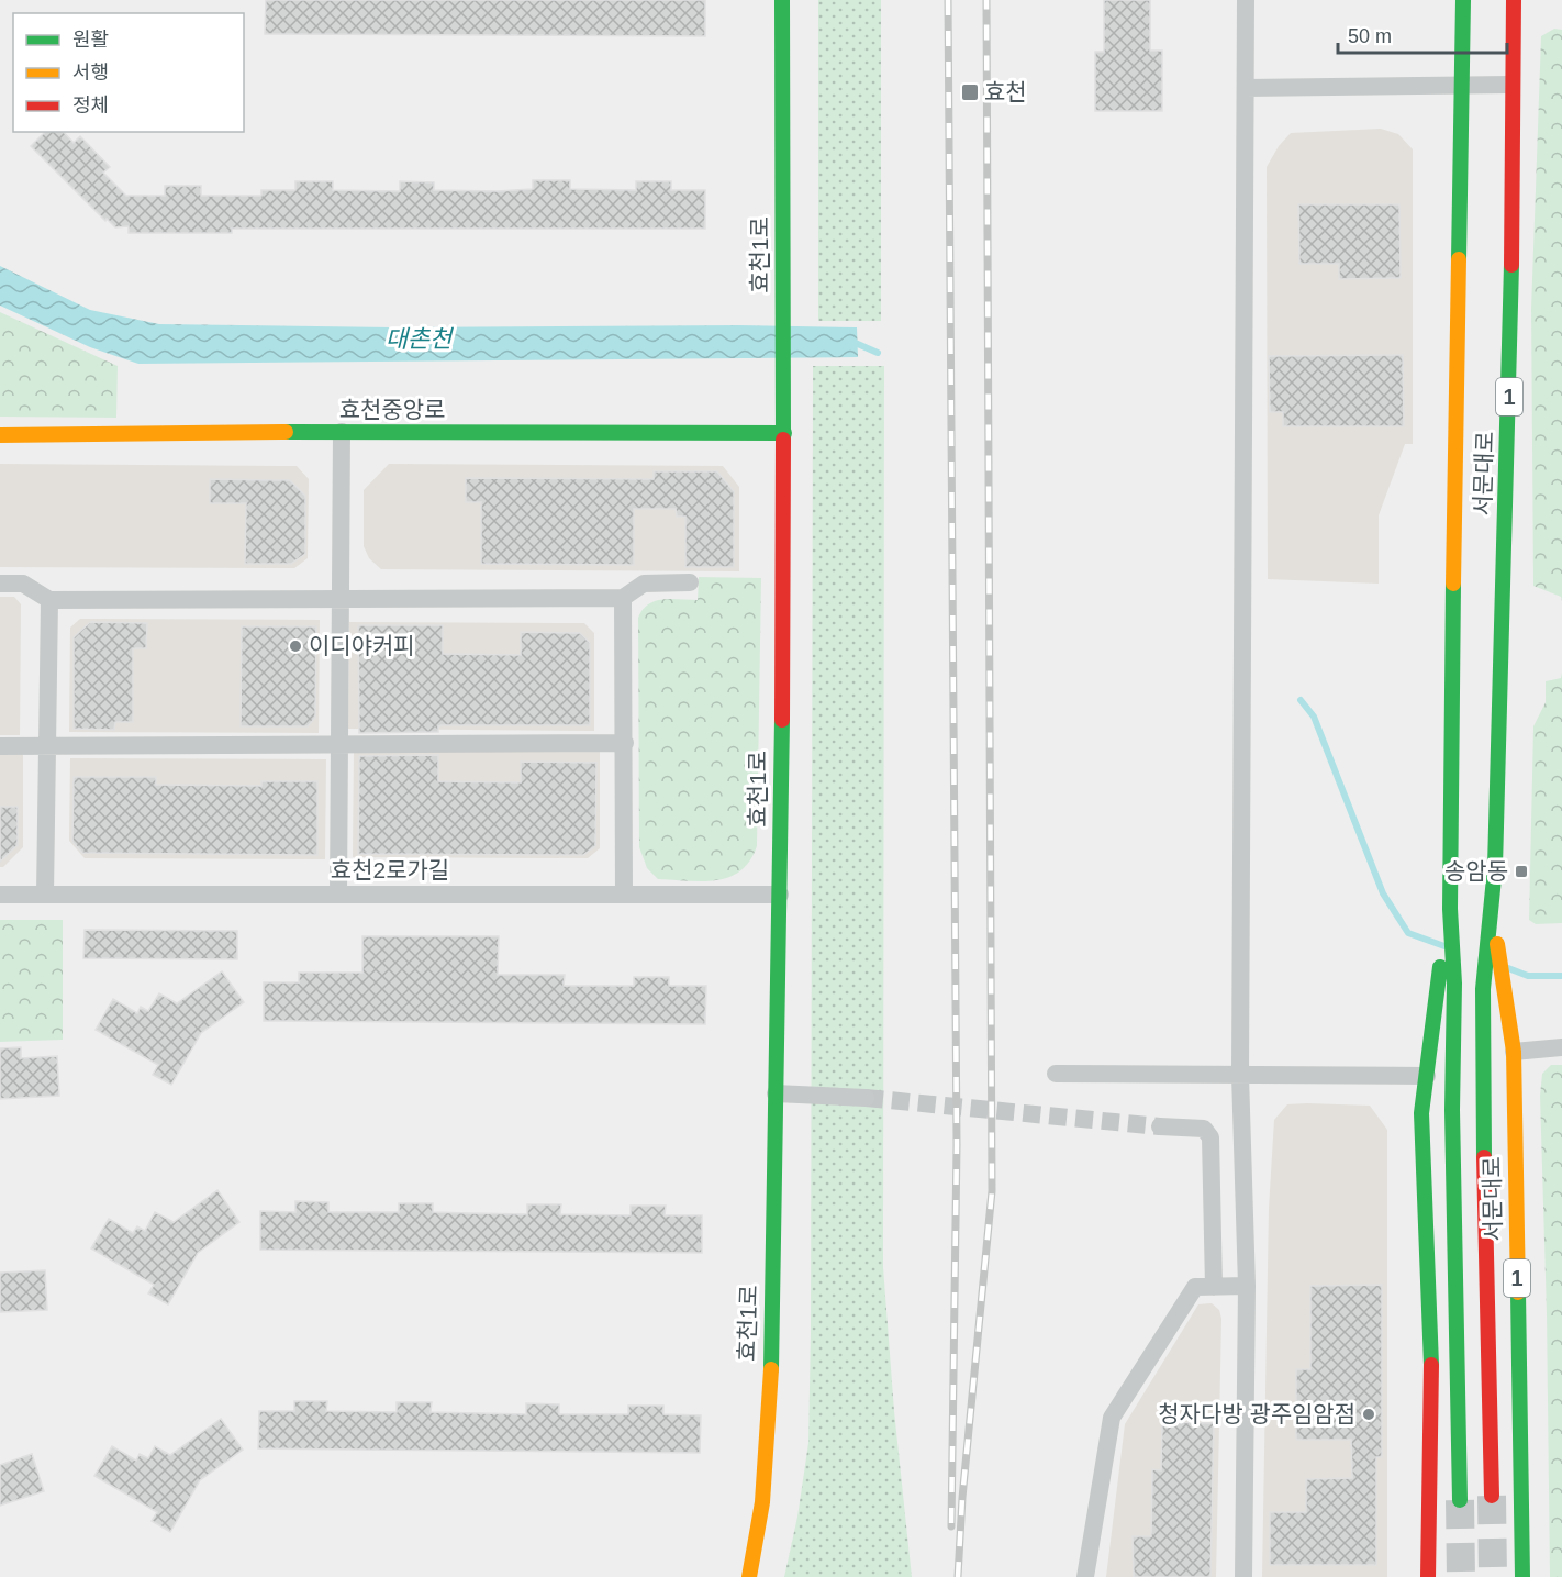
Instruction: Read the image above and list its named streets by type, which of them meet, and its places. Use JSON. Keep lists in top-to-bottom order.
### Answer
{
  "streets": {
    "main road": [
      "효천1로",
      "1",
      "효천중앙로",
      "서문대로"
    ],
    "street": ["효천2로가길"]
  },
  "crossings": [
    ["효천1로", "효천중앙로"],
    ["효천1로", "효천2로가길"]
  ],
  "water": ["대촌천"],
  "places": {
    "transit": ["효천", "송암동"],
    "other": ["이디야커피", "청자다방 광주임암점"]
  },
  "legend": ["원활", "서행", "정체"],
  "scale_bar": "50 m"
}
